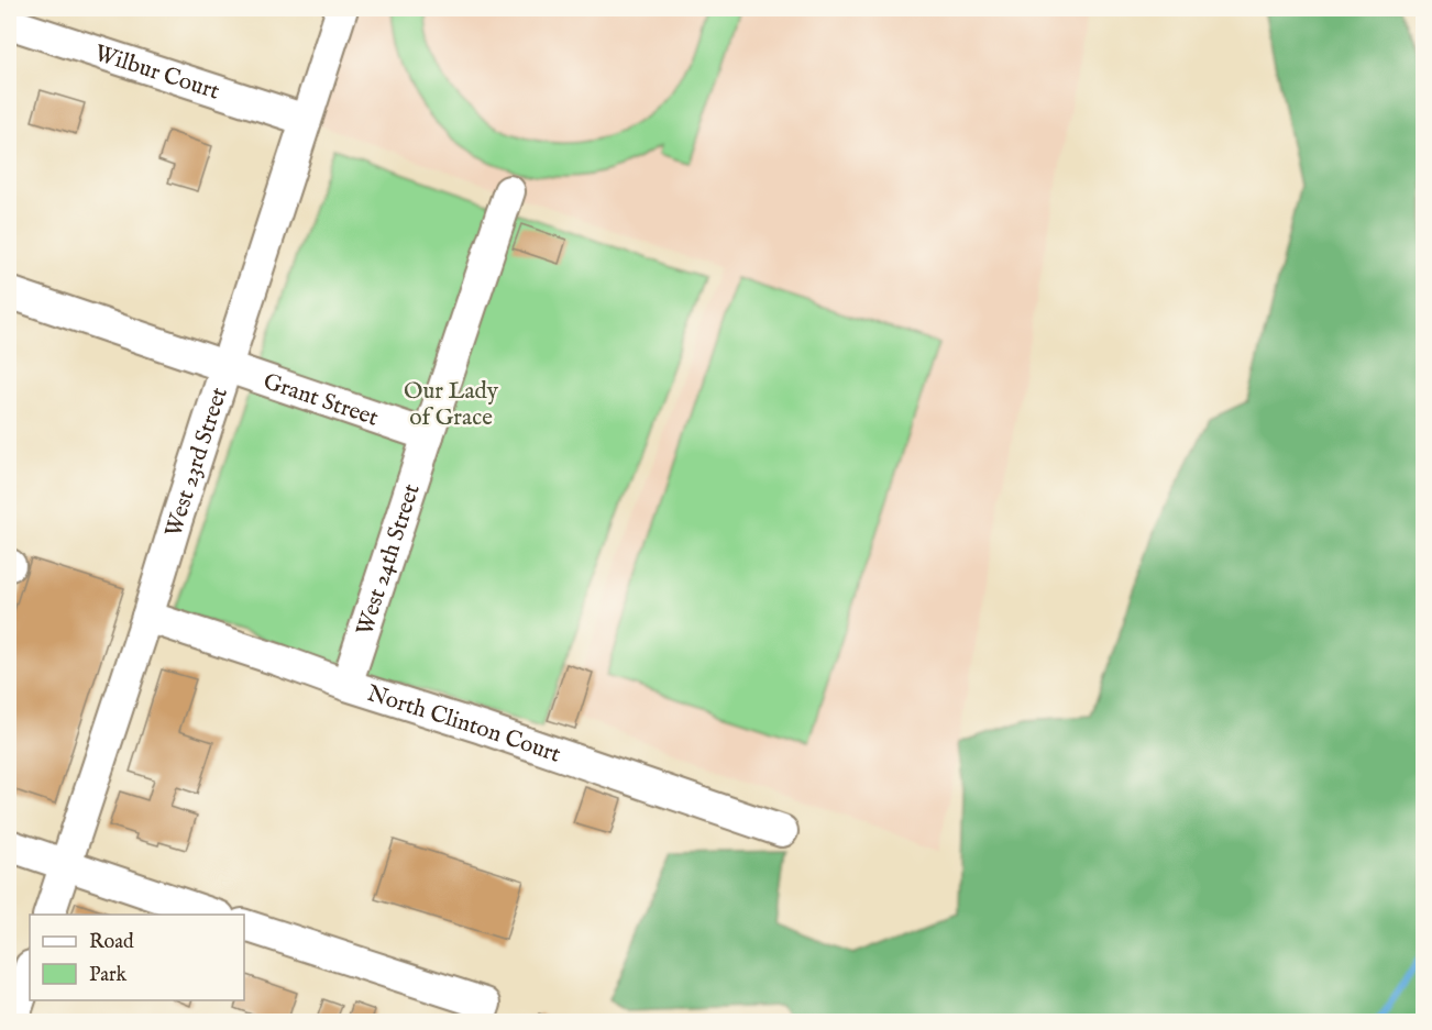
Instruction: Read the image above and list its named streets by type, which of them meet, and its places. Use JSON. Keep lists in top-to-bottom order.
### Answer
{
  "streets": {
    "street": [
      "Wilbur Court",
      "Grant Street",
      "West 23rd Street",
      "West 24th Street",
      "North Clinton Court"
    ]
  },
  "crossings": [
    ["Wilbur Court", "West 23rd Street"],
    ["Grant Street", "West 23rd Street"],
    ["Grant Street", "West 24th Street"],
    ["West 23rd Street", "North Clinton Court"],
    ["West 24th Street", "North Clinton Court"]
  ],
  "parks": ["Our Lady of Grace"],
  "legend": ["Road", "Park"]
}
